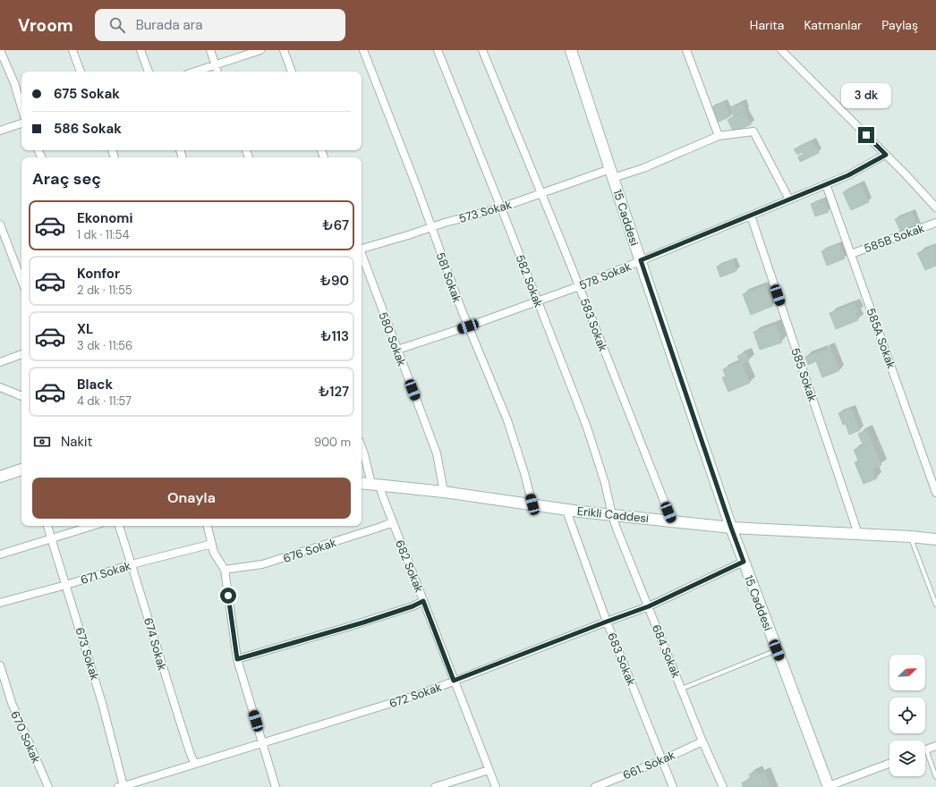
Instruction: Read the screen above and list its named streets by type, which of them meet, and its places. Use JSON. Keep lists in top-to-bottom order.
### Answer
{
  "streets": {
    "street": [
      "573 Sokak",
      "15 Caddesi",
      "585B Sokak",
      "578 Sokak",
      "581 Sokak",
      "582 Sokak",
      "583 Sokak",
      "585A Sokak",
      "580 Sokak",
      "585 Sokak",
      "Erikli Caddesi",
      "676 Sokak",
      "682 Sokak",
      "671 Sokak",
      "674 Sokak",
      "684 Sokak",
      "673 Sokak",
      "683 Sokak",
      "672 Sokak",
      "670 Sokak",
      "661. Sokak"
    ]
  },
  "crossings": [
    ["573 Sokak", "15 Caddesi"],
    ["573 Sokak", "578 Sokak"],
    ["573 Sokak", "581 Sokak"],
    ["573 Sokak", "582 Sokak"],
    ["573 Sokak", "583 Sokak"],
    ["15 Caddesi", "578 Sokak"],
    ["15 Caddesi", "Erikli Caddesi"],
    ["15 Caddesi", "672 Sokak"],
    ["585B Sokak", "585A Sokak"],
    ["578 Sokak", "581 Sokak"],
    ["578 Sokak", "582 Sokak"],
    ["578 Sokak", "583 Sokak"],
    ["578 Sokak", "585A Sokak"],
    ["578 Sokak", "580 Sokak"],
    ["578 Sokak", "585 Sokak"],
    ["581 Sokak", "Erikli Caddesi"],
    ["582 Sokak", "Erikli Caddesi"],
    ["582 Sokak", "684 Sokak"],
    ["583 Sokak", "Erikli Caddesi"],
    ["580 Sokak", "Erikli Caddesi"],
    ["585 Sokak", "Erikli Caddesi"],
    ["Erikli Caddesi", "682 Sokak"],
    ["Erikli Caddesi", "684 Sokak"],
    ["Erikli Caddesi", "683 Sokak"],
    ["676 Sokak", "682 Sokak"],
    ["682 Sokak", "672 Sokak"],
    ["671 Sokak", "674 Sokak"],
    ["671 Sokak", "673 Sokak"],
    ["674 Sokak", "672 Sokak"],
    ["684 Sokak", "672 Sokak"],
    ["684 Sokak", "661. Sokak"],
    ["673 Sokak", "672 Sokak"],
    ["683 Sokak", "672 Sokak"],
    ["683 Sokak", "661. Sokak"]
  ],
  "north": "top right",
  "page": {
    "header": "Vroom",
    "search": "Burada ara",
    "nav": ["Harita", "Katmanlar", "Paylaş"],
    "banner": ["675 Sokak", "586 Sokak"],
    "bubble": "3 dk",
    "heading": "Araç seç",
    "list": [
      {
        "name": "Ekonomi",
        "note": "1 dk · 11:54",
        "value": "₺67"
      },
      {
        "name": "Konfor",
        "note": "2 dk · 11:55",
        "value": "₺90"
      },
      {
        "name": "XL",
        "note": "3 dk · 11:56",
        "value": "₺113"
      },
      {
        "name": "Black",
        "note": "4 dk · 11:57",
        "value": "₺127"
      }
    ],
    "pay": ["Nakit", "900 m"],
    "buttons": "Onayla"
  }
}
